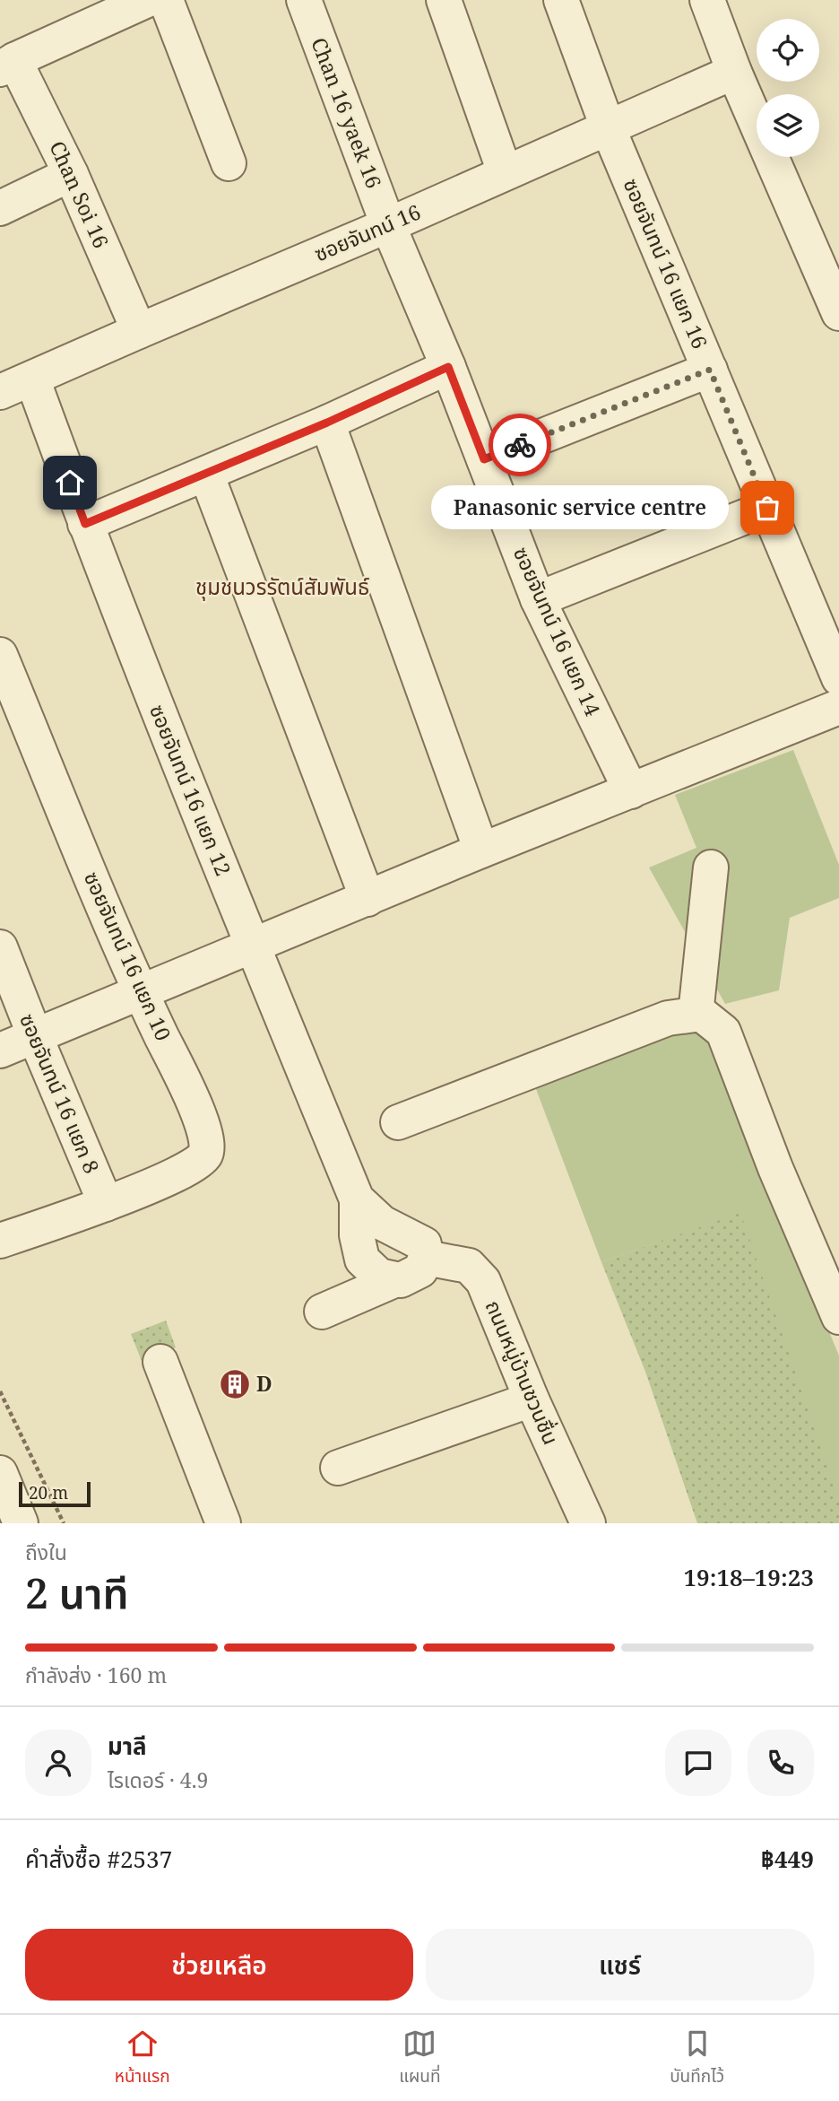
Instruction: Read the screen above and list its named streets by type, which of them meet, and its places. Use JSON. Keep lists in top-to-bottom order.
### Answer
{
  "streets": {
    "street": [
      "Chan 16 yaek 16",
      "Chan Soi 16",
      "ซอยจันทน์ 16",
      "ซอยจันทน์ 16 แยก 16",
      "ซอยจันทน์ 16 แยก 14",
      "ซอยจันทน์ 16 แยก 12",
      "ซอยจันทน์ 16 แยก 10",
      "ซอยจันทน์ 16 แยก 8",
      "ถนนหมู่บ้านชวนชื่น"
    ]
  },
  "crossings": [
    ["Chan 16 yaek 16", "ซอยจันทน์ 16"],
    ["Chan 16 yaek 16", "ซอยจันทน์ 16 แยก 14"],
    ["Chan Soi 16", "ซอยจันทน์ 16"],
    ["ซอยจันทน์ 16", "ซอยจันทน์ 16 แยก 16"],
    ["ซอยจันทน์ 16", "ซอยจันทน์ 16 แยก 14"],
    ["ซอยจันทน์ 16", "ซอยจันทน์ 16 แยก 12"],
    ["ซอยจันทน์ 16 แยก 10", "ซอยจันทน์ 16 แยก 8"]
  ],
  "districts": ["ชุมชนวรรัตน์สัมพันธ์"],
  "places": {
    "other": ["Panasonic service centre"],
    "building": ["D"]
  },
  "scale_bar": "20 m",
  "page": {
    "bubble": "Panasonic service centre",
    "scale": "20 m",
    "heading": ["2 นาที", "ถึงใน", "19:18–19:23"],
    "panel": [
      "มาลี",
      "ไรเดอร์ · 4.9",
      "คำสั่งซื้อ #2537",
      "฿449"
    ],
    "bar": "กำลังส่ง · 160 m",
    "buttons": ["ช่วยเหลือ", "แชร์"],
    "tabs": ["หน้าแรก", "แผนที่", "บันทึกไว้"]
  }
}
